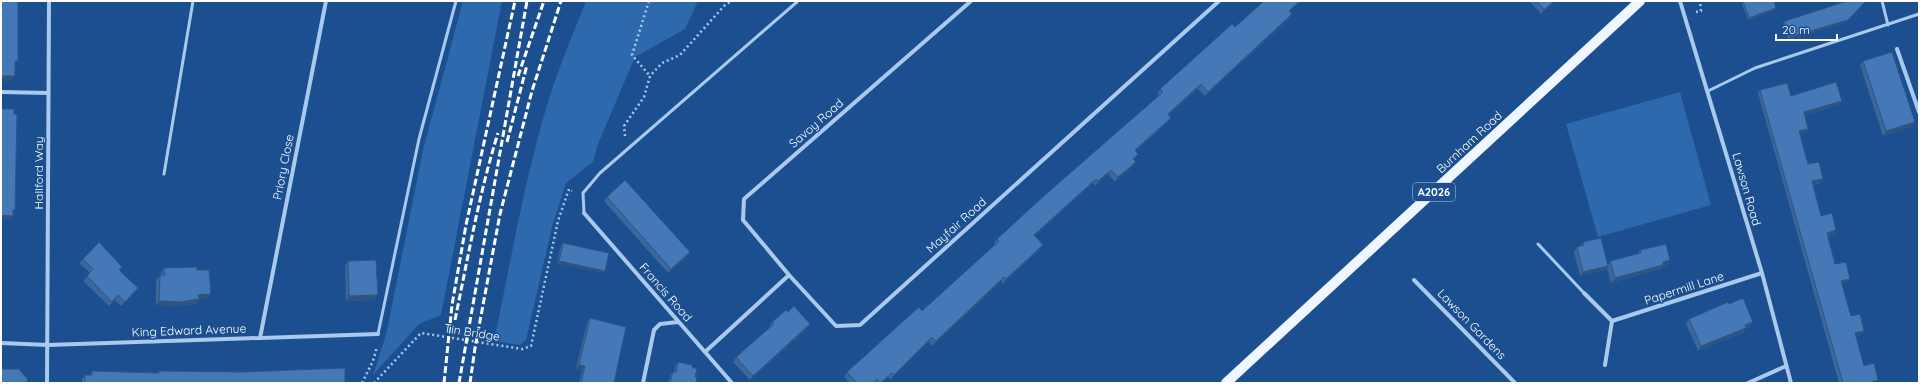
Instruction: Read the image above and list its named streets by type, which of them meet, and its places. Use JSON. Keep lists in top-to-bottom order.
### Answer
{
  "streets": {
    "main road": ["Burnham Road", "A2026"],
    "street": [
      "Savoy Road",
      "Priory Close",
      "Hallford Way",
      "Lawson Road",
      "Mayfair Road",
      "Papermill Lane",
      "Francis Road",
      "Lawson Gardens",
      "King Edward Avenue"
    ],
    "path": ["Tin Bridge"]
  },
  "crossings": [
    ["Savoy Road", "Mayfair Road"],
    ["Priory Close", "King Edward Avenue"],
    ["Hallford Way", "King Edward Avenue"],
    ["Lawson Road", "Papermill Lane"]
  ],
  "scale_bar": "20 m"
}
